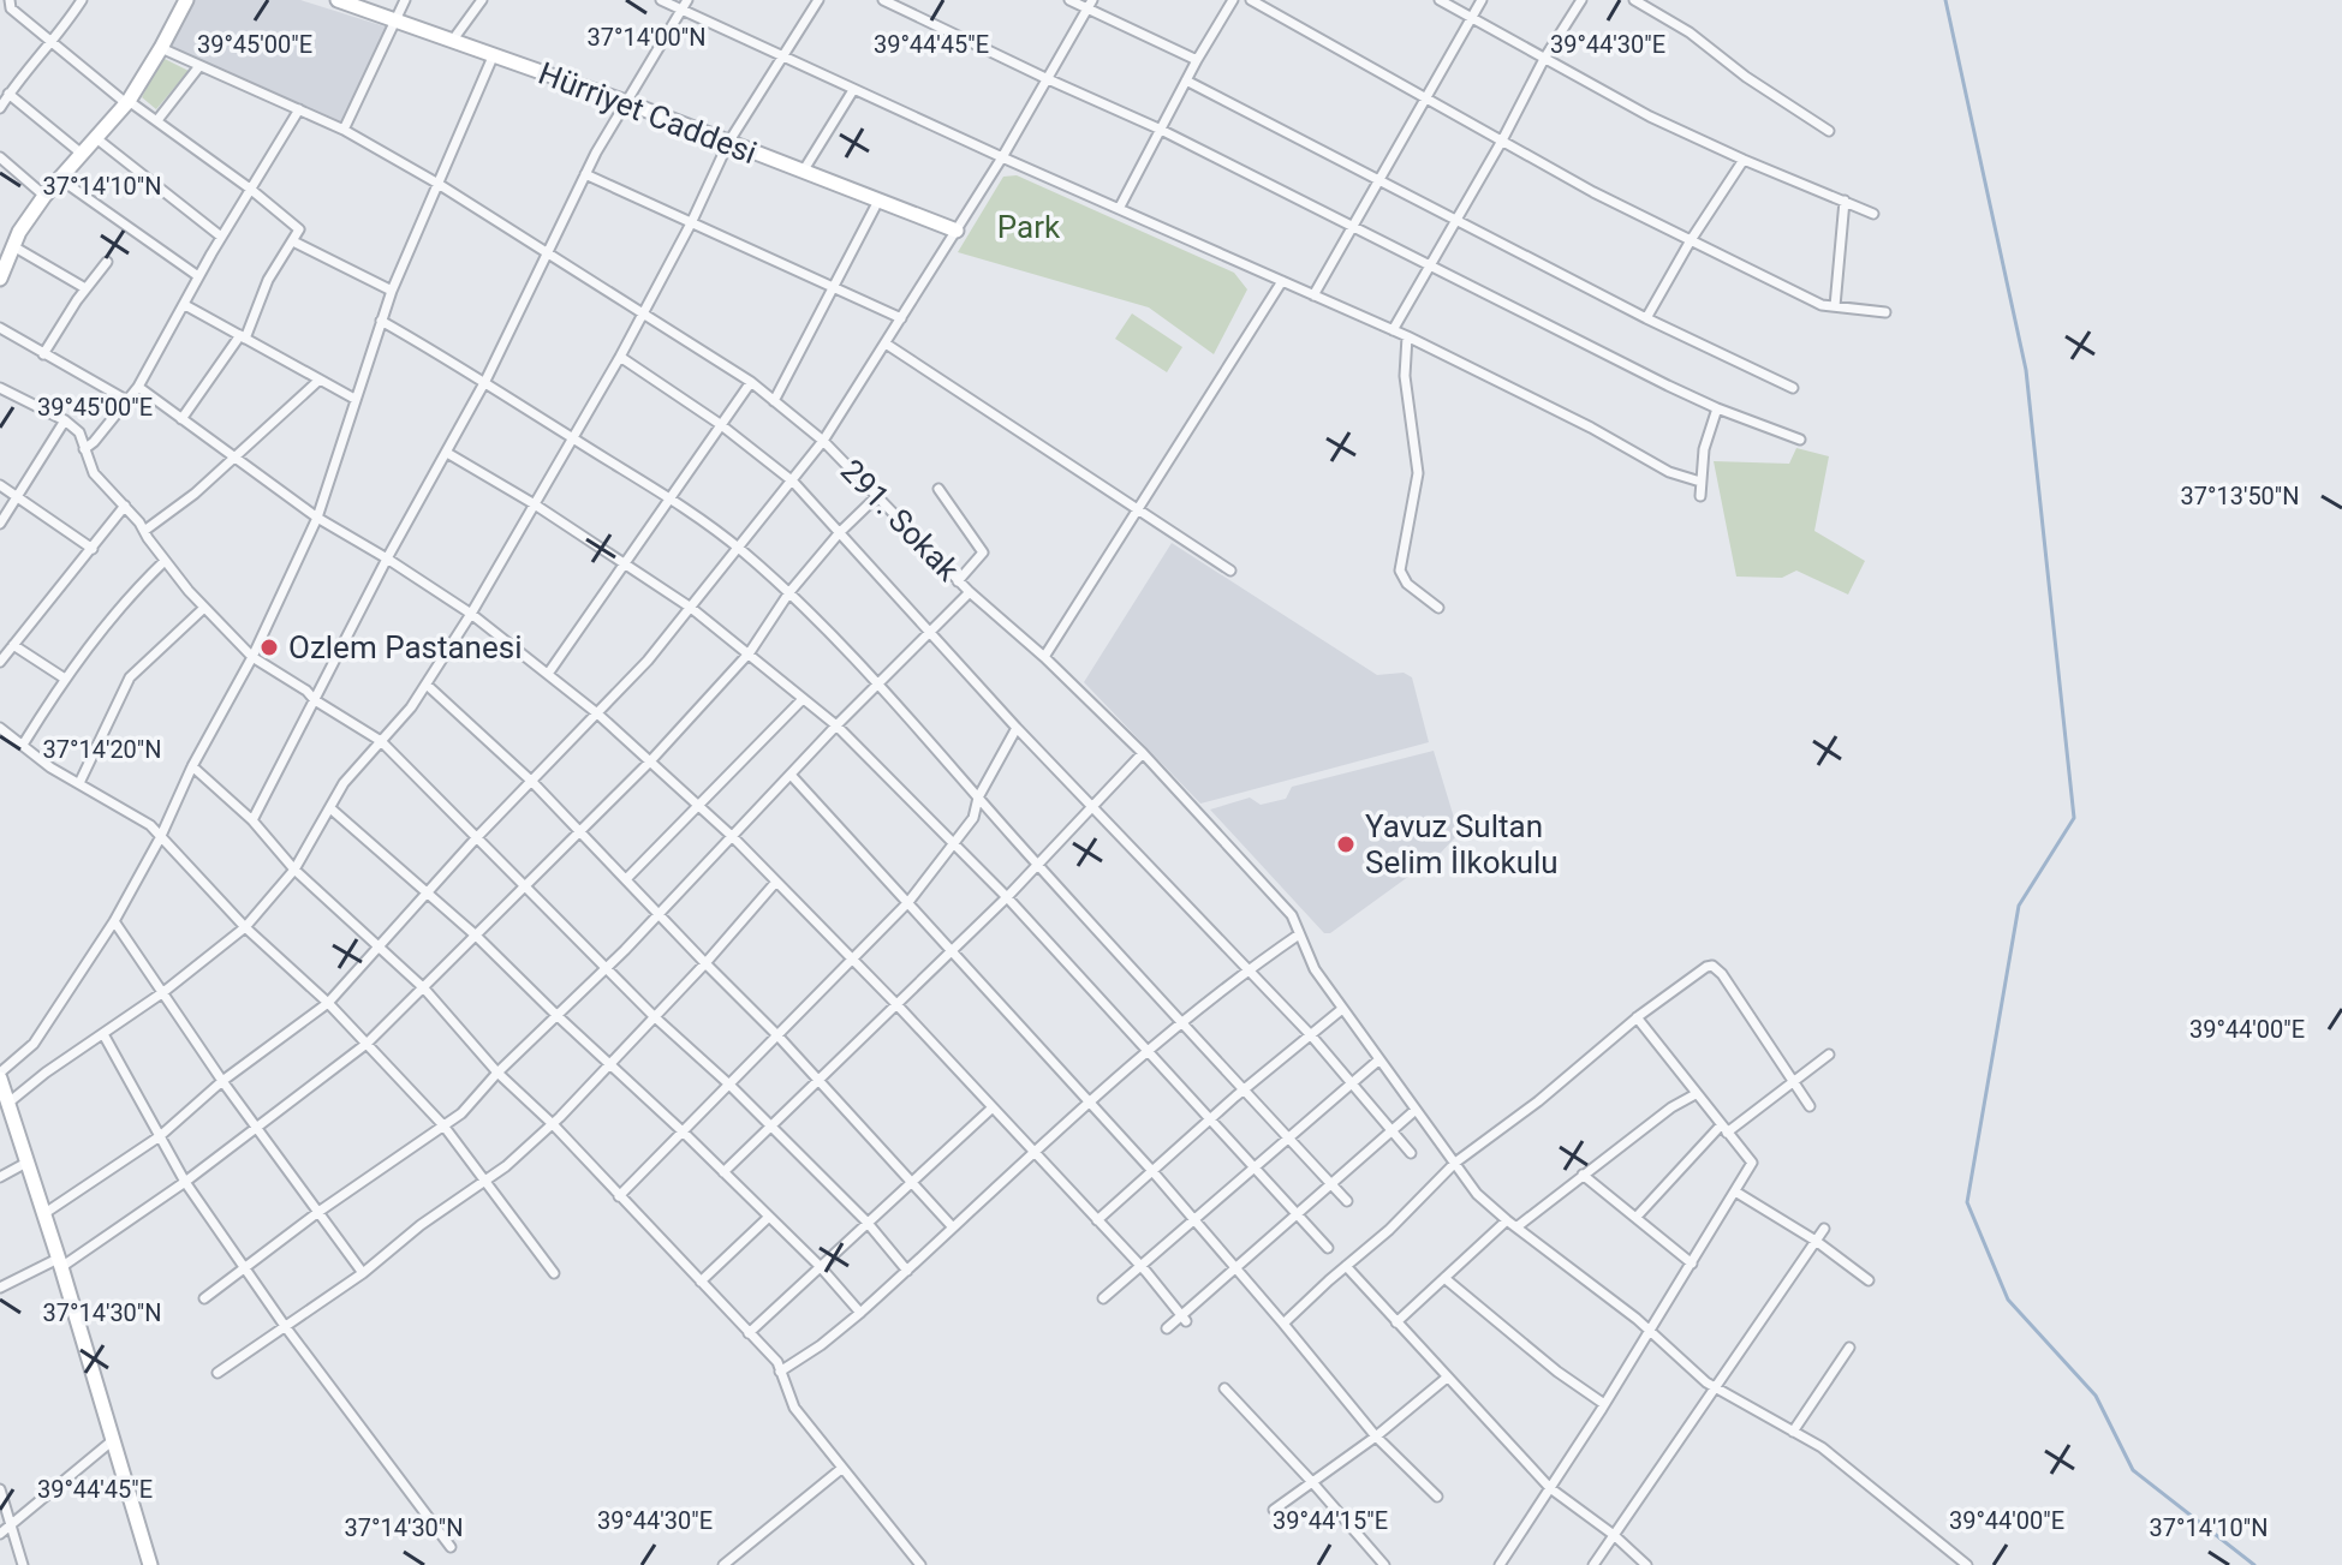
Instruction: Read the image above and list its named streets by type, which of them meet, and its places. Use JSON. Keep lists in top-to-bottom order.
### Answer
{
  "streets": {
    "street": ["Hürriyet Caddesi", "291. Sokak"]
  },
  "parks": ["Park"],
  "places": ["Ozlem Pastanesi", "Yavuz Sultan Selim İlkokulu"],
  "coordinates": [
    "37°14'00\"N",
    "39°45'00\"E",
    "39°44'45\"E",
    "39°44'30\"E",
    "37°14'10\"N",
    "37°13'50\"N",
    "37°14'20\"N",
    "39°44'00\"E",
    "37°14'30\"N",
    "39°44'15\"E"
  ]
}
